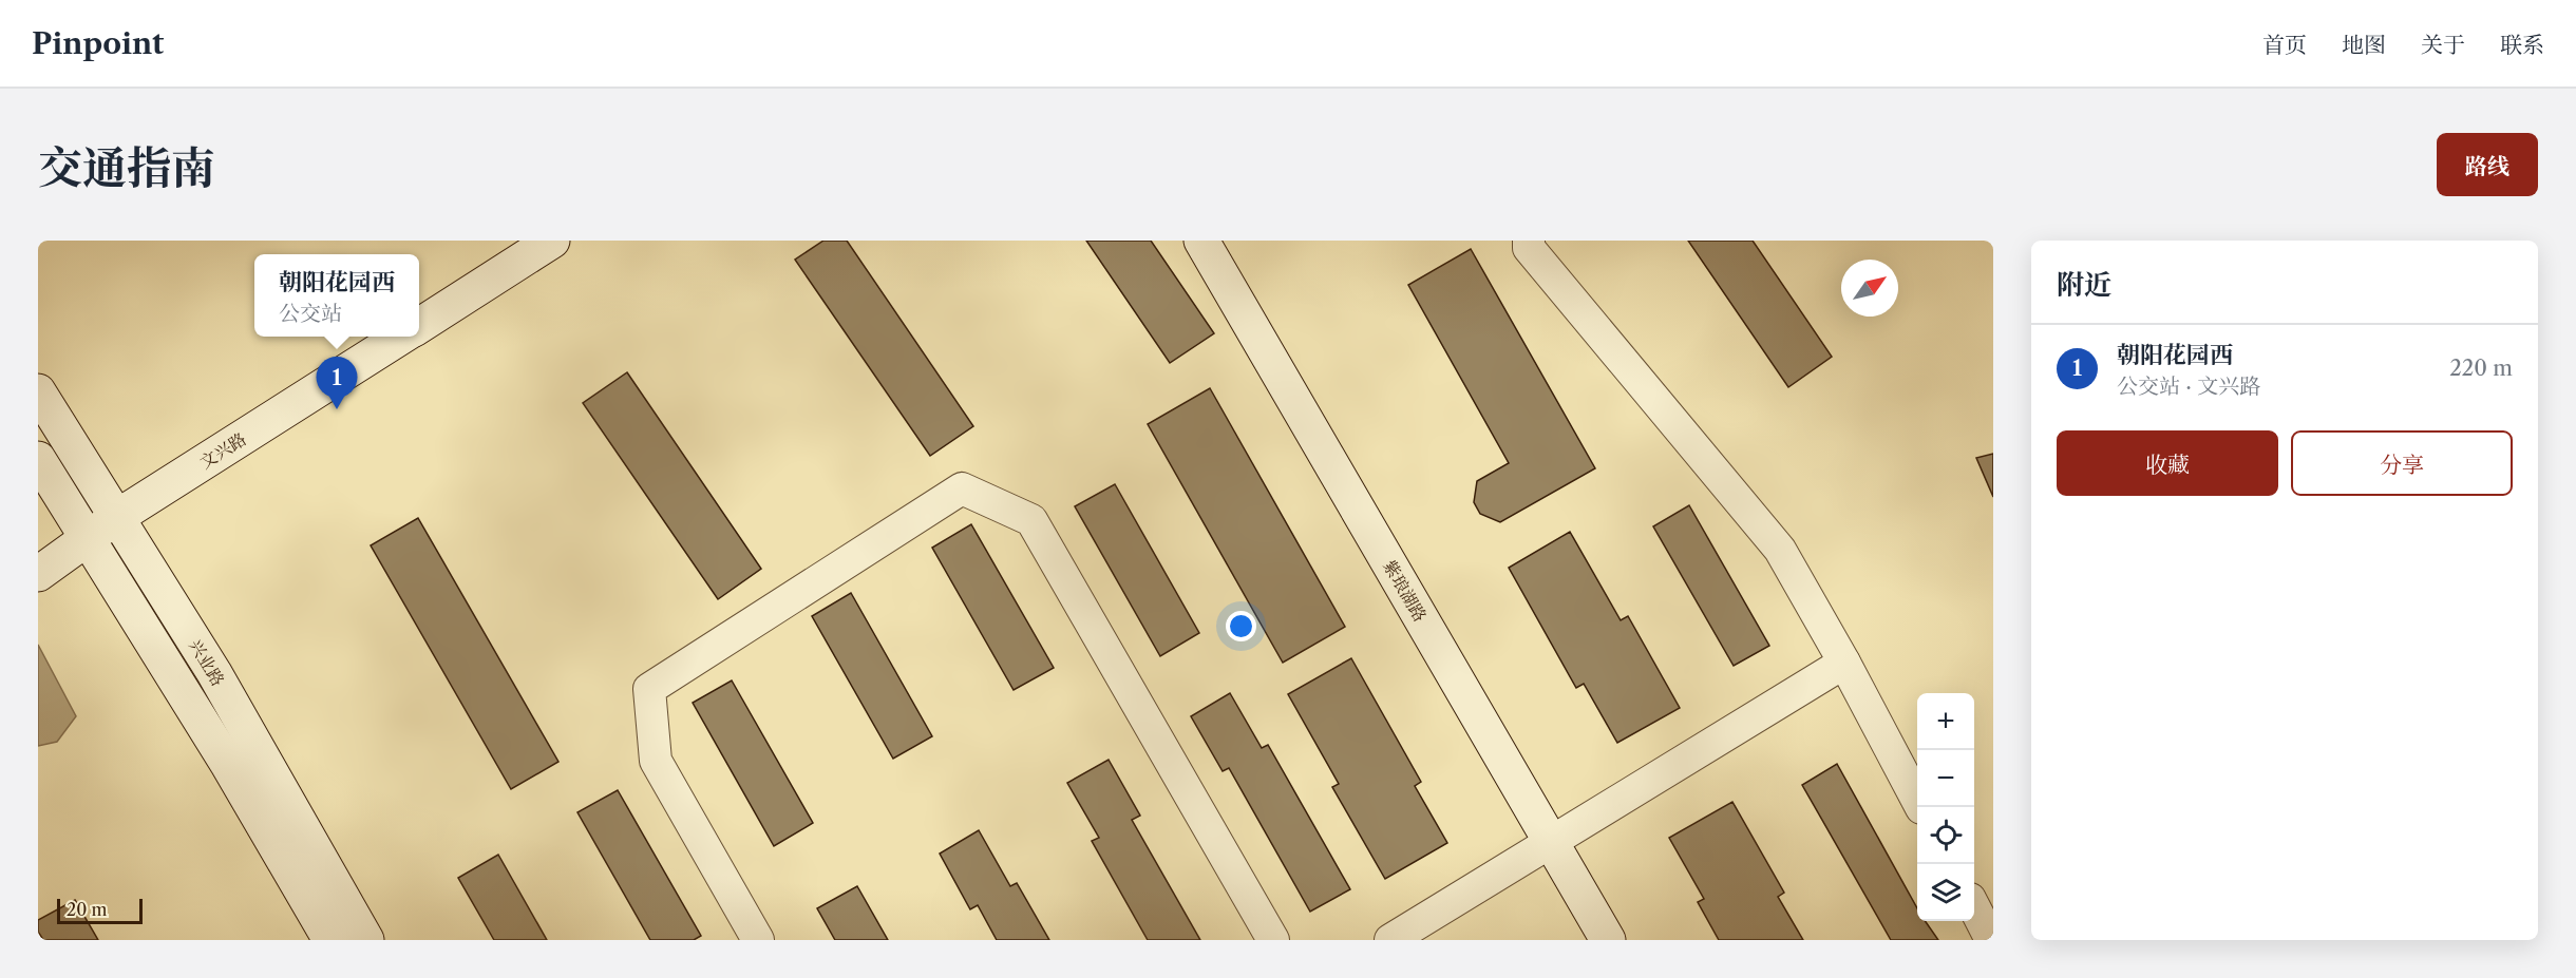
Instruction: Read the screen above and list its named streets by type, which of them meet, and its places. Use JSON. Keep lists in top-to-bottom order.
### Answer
{
  "streets": {
    "street": ["文兴路", "紫琅湖路", "兴业路"]
  },
  "crossings": [
    ["文兴路", "兴业路"]
  ],
  "scale_bar": "20 m",
  "north": "top right",
  "page": {
    "header": "Pinpoint",
    "nav": [
      "首页",
      "地图",
      "关于",
      "联系"
    ],
    "title": "交通指南",
    "buttons": [
      "路线",
      ["收藏", "分享"]
    ],
    "heading": "附近",
    "popup": ["朝阳花园西", "公交站"],
    "list": [
      {
        "mark": "1",
        "name": "朝阳花园西",
        "note": "公交站 · 文兴路",
        "value": "220 m"
      }
    ],
    "pins": "1",
    "map_buttons": ["+", "−"],
    "scale": "20 m"
  }
}
